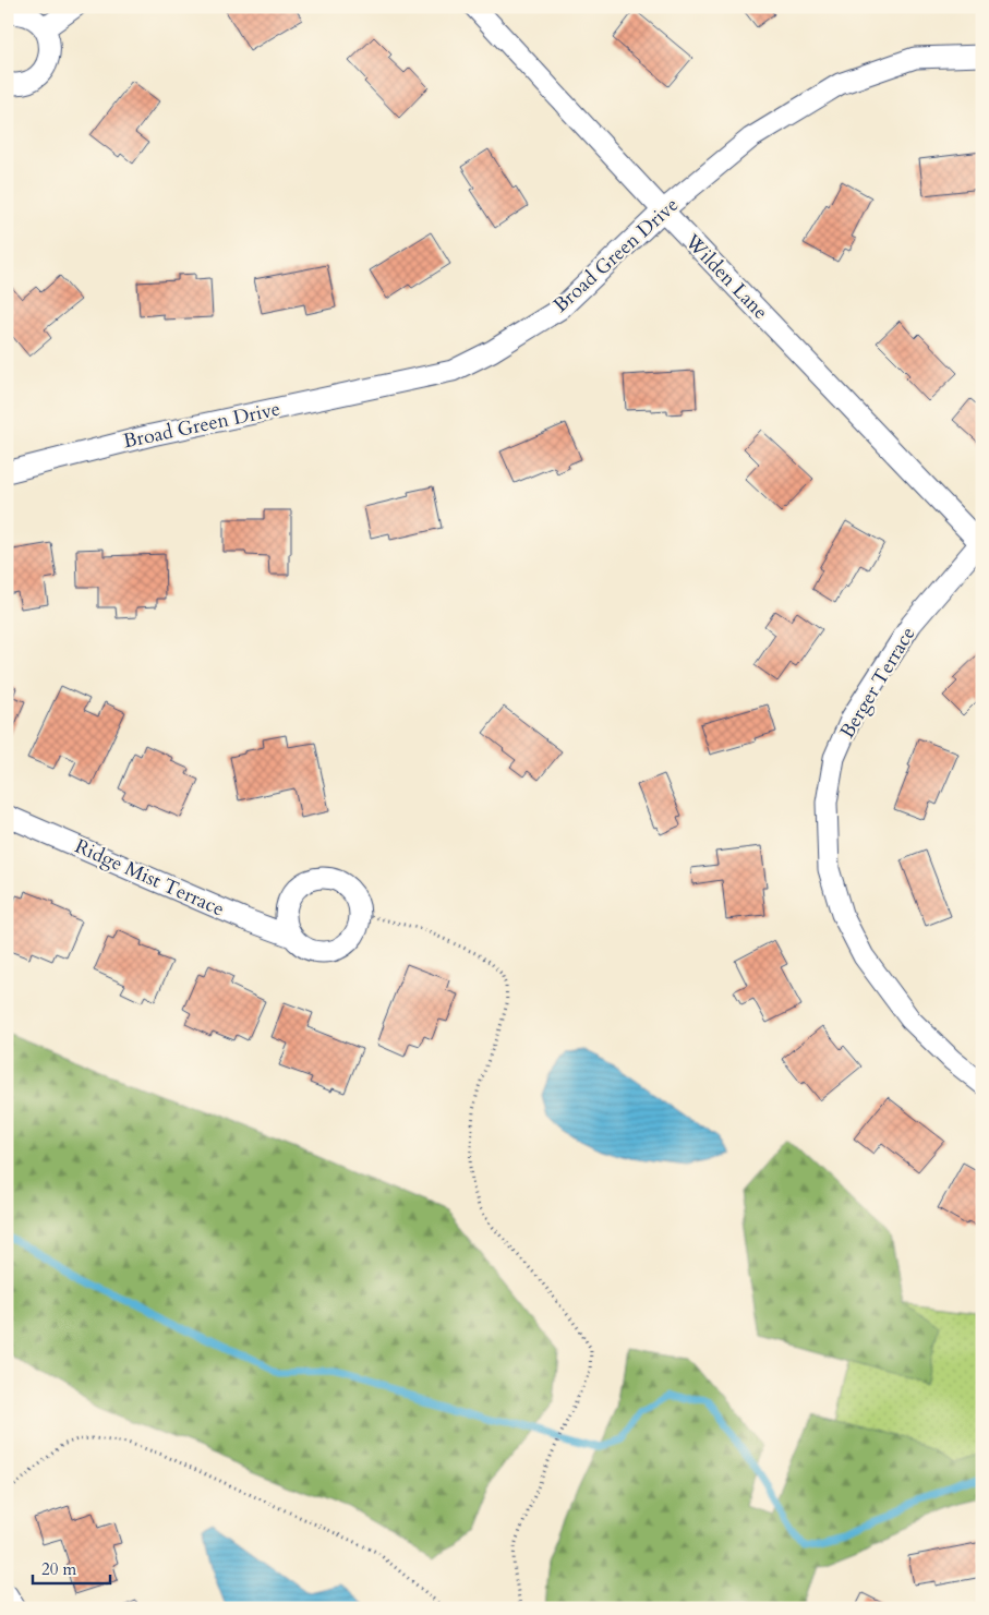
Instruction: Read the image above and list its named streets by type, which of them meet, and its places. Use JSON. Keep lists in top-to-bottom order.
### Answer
{
  "streets": {
    "street": [
      "Broad Green Drive",
      "Wilden Lane",
      "Berger Terrace",
      "Ridge Mist Terrace"
    ]
  },
  "crossings": [
    ["Broad Green Drive", "Wilden Lane"],
    ["Wilden Lane", "Berger Terrace"]
  ],
  "scale_bar": "20 m"
}
